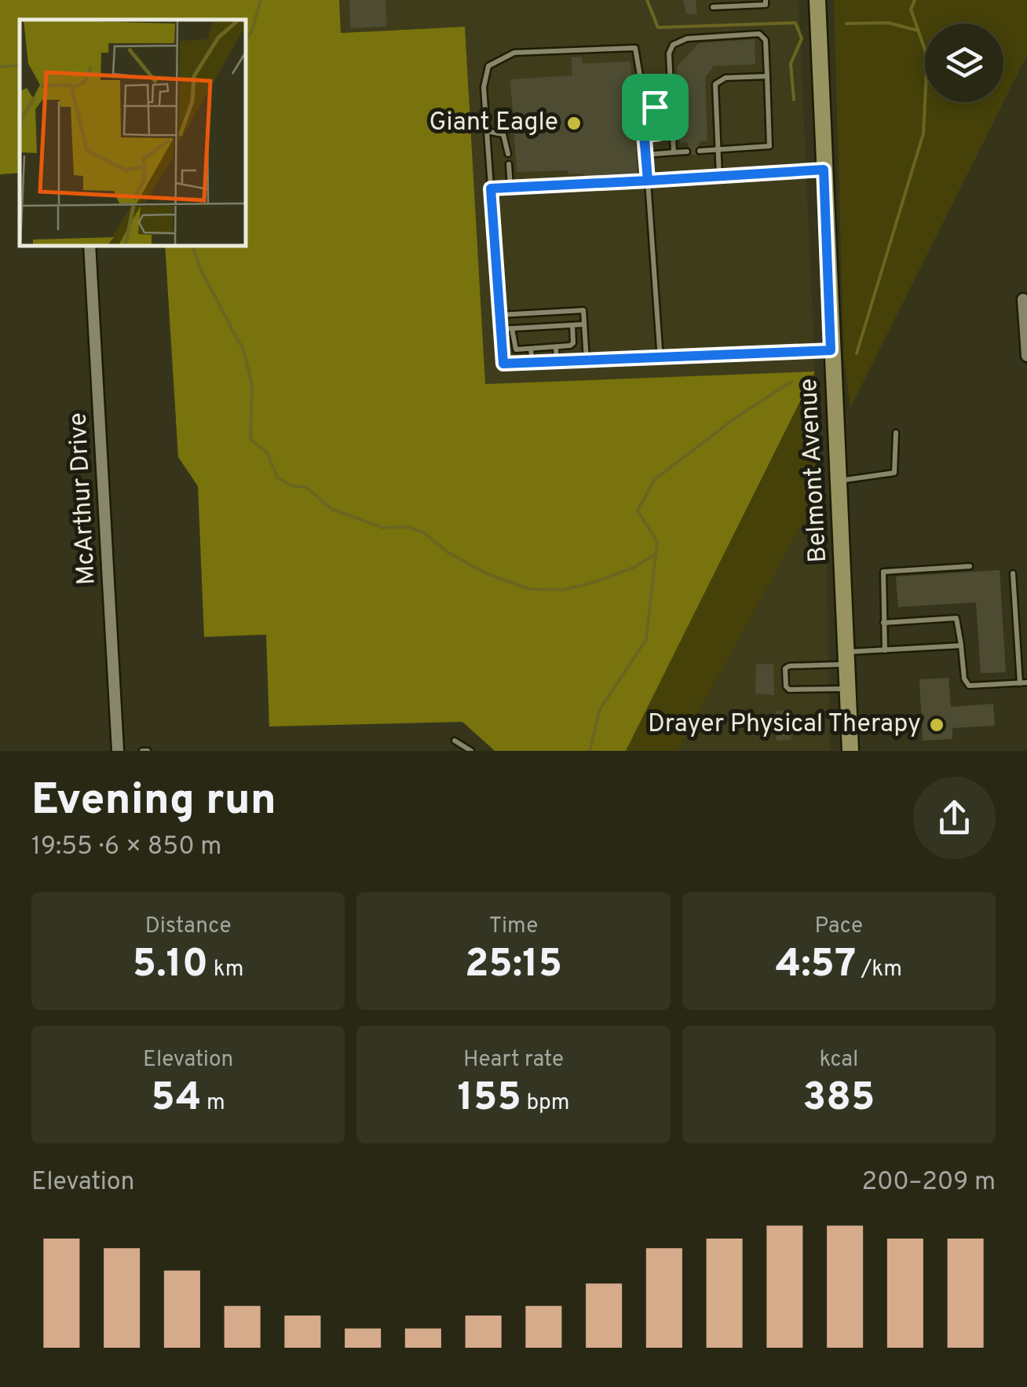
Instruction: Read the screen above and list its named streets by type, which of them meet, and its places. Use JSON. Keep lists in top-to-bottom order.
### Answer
{
  "streets": {
    "main road": ["Belmont Avenue"],
    "street": ["McArthur Drive"]
  },
  "places": ["Giant Eagle", "Drayer Physical Therapy"],
  "page": {
    "heading": ["Evening run", "19:55 · 6 × 850 m"],
    "stats": [
      ["Distance", "5.10 km"],
      ["Time", "25:15"],
      ["Pace", "4:57 /km"],
      ["Elevation", "54 m"],
      ["Heart rate", "155 bpm"],
      ["kcal", "385"]
    ],
    "chart": ["Elevation", "200–209 m"]
  }
}
